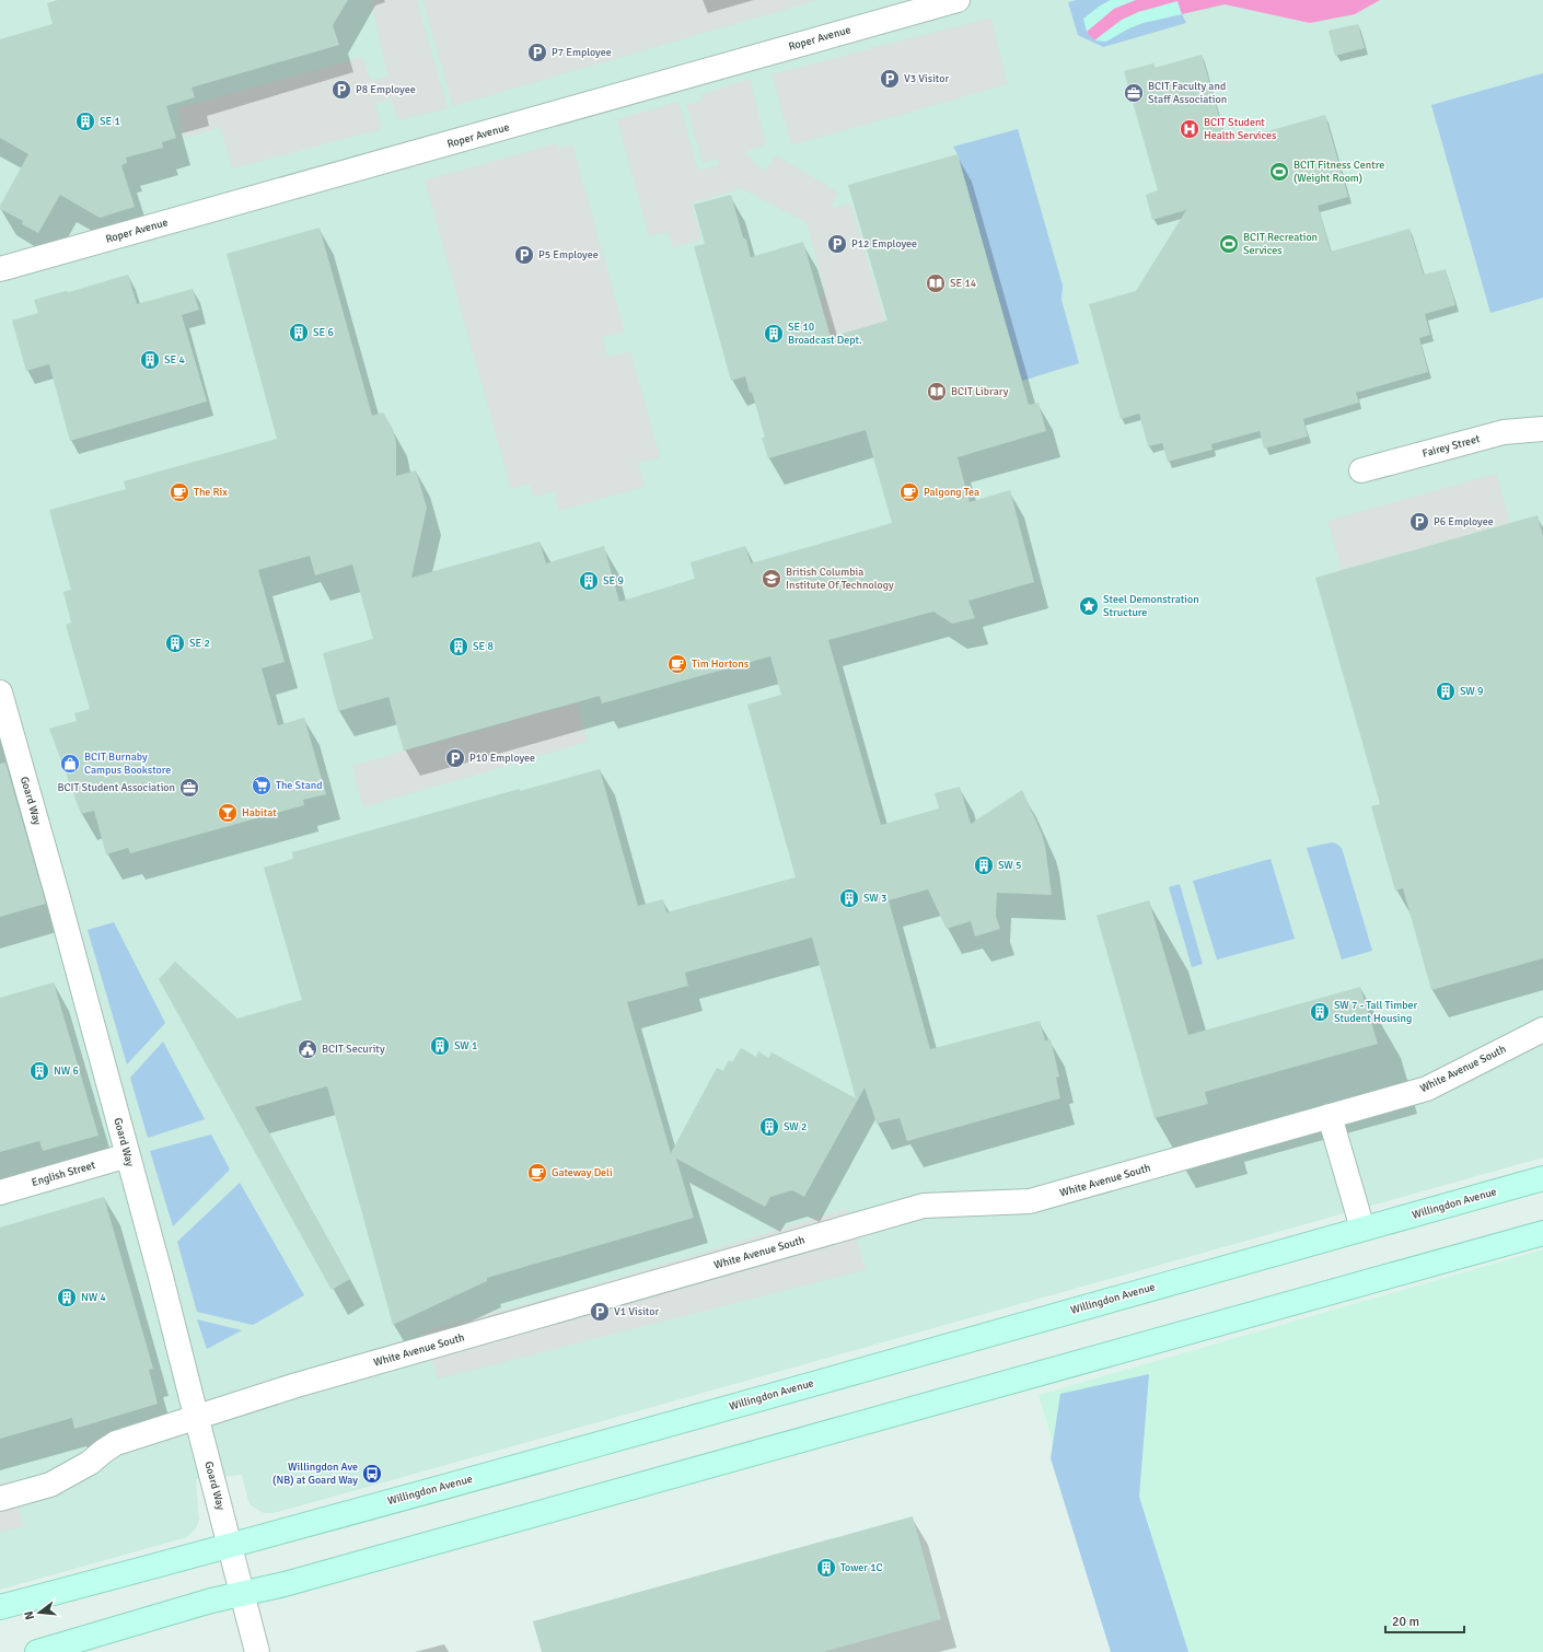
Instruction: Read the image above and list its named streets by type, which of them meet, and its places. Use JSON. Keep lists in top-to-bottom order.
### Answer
{
  "streets": {
    "main road": ["Willingdon Avenue"],
    "street": [
      "Roper Avenue",
      "Fairey Street",
      "Goard Way",
      "White Avenue South",
      "English Street"
    ]
  },
  "crossings": [
    ["Goard Way", "White Avenue South"],
    ["Goard Way", "English Street"],
    ["Goard Way", "Willingdon Avenue"]
  ],
  "places": {
    "parking": [
      "P7 Employee",
      "V3 Visitor",
      "P8 Employee",
      "P12 Employee",
      "P5 Employee",
      "P6 Employee",
      "P10 Employee",
      "V1 Visitor"
    ],
    "office": ["BCIT Faculty and Staff Association", "BCIT Student Association"],
    "building": [
      "SE 1",
      "SE 6",
      "SE 10 Broadcast Dept.",
      "SE 4",
      "SE 9",
      "SE 2",
      "SE 8",
      "SW 9",
      "SW 5",
      "SW 3",
      "SW 7 - Tall Timber Student Housing",
      "SW 1",
      "NW 6",
      "SW 2",
      "NW 4",
      "Tower 1C"
    ],
    "hospital": ["BCIT Student Health Services"],
    "sports": ["BCIT Fitness Centre (Weight Room)", "BCIT Recreation Services"],
    "library": ["SE 14", "BCIT Library"],
    "cafe": [
      "The Rix",
      "Palgong Tea",
      "Tim Hortons",
      "Gateway Deli"
    ],
    "school or university": ["British Columbia Institute Of Technology"],
    "place": ["Steel Demonstration Structure"],
    "shop": ["BCIT Burnaby Campus Bookstore"],
    "supermarket": ["The Stand"],
    "bar": ["Habitat"],
    "public building": ["BCIT Security"],
    "bus stop": ["Willingdon Ave (NB) at Goard Way"]
  },
  "scale_bar": "20 m",
  "north": "left"
}
